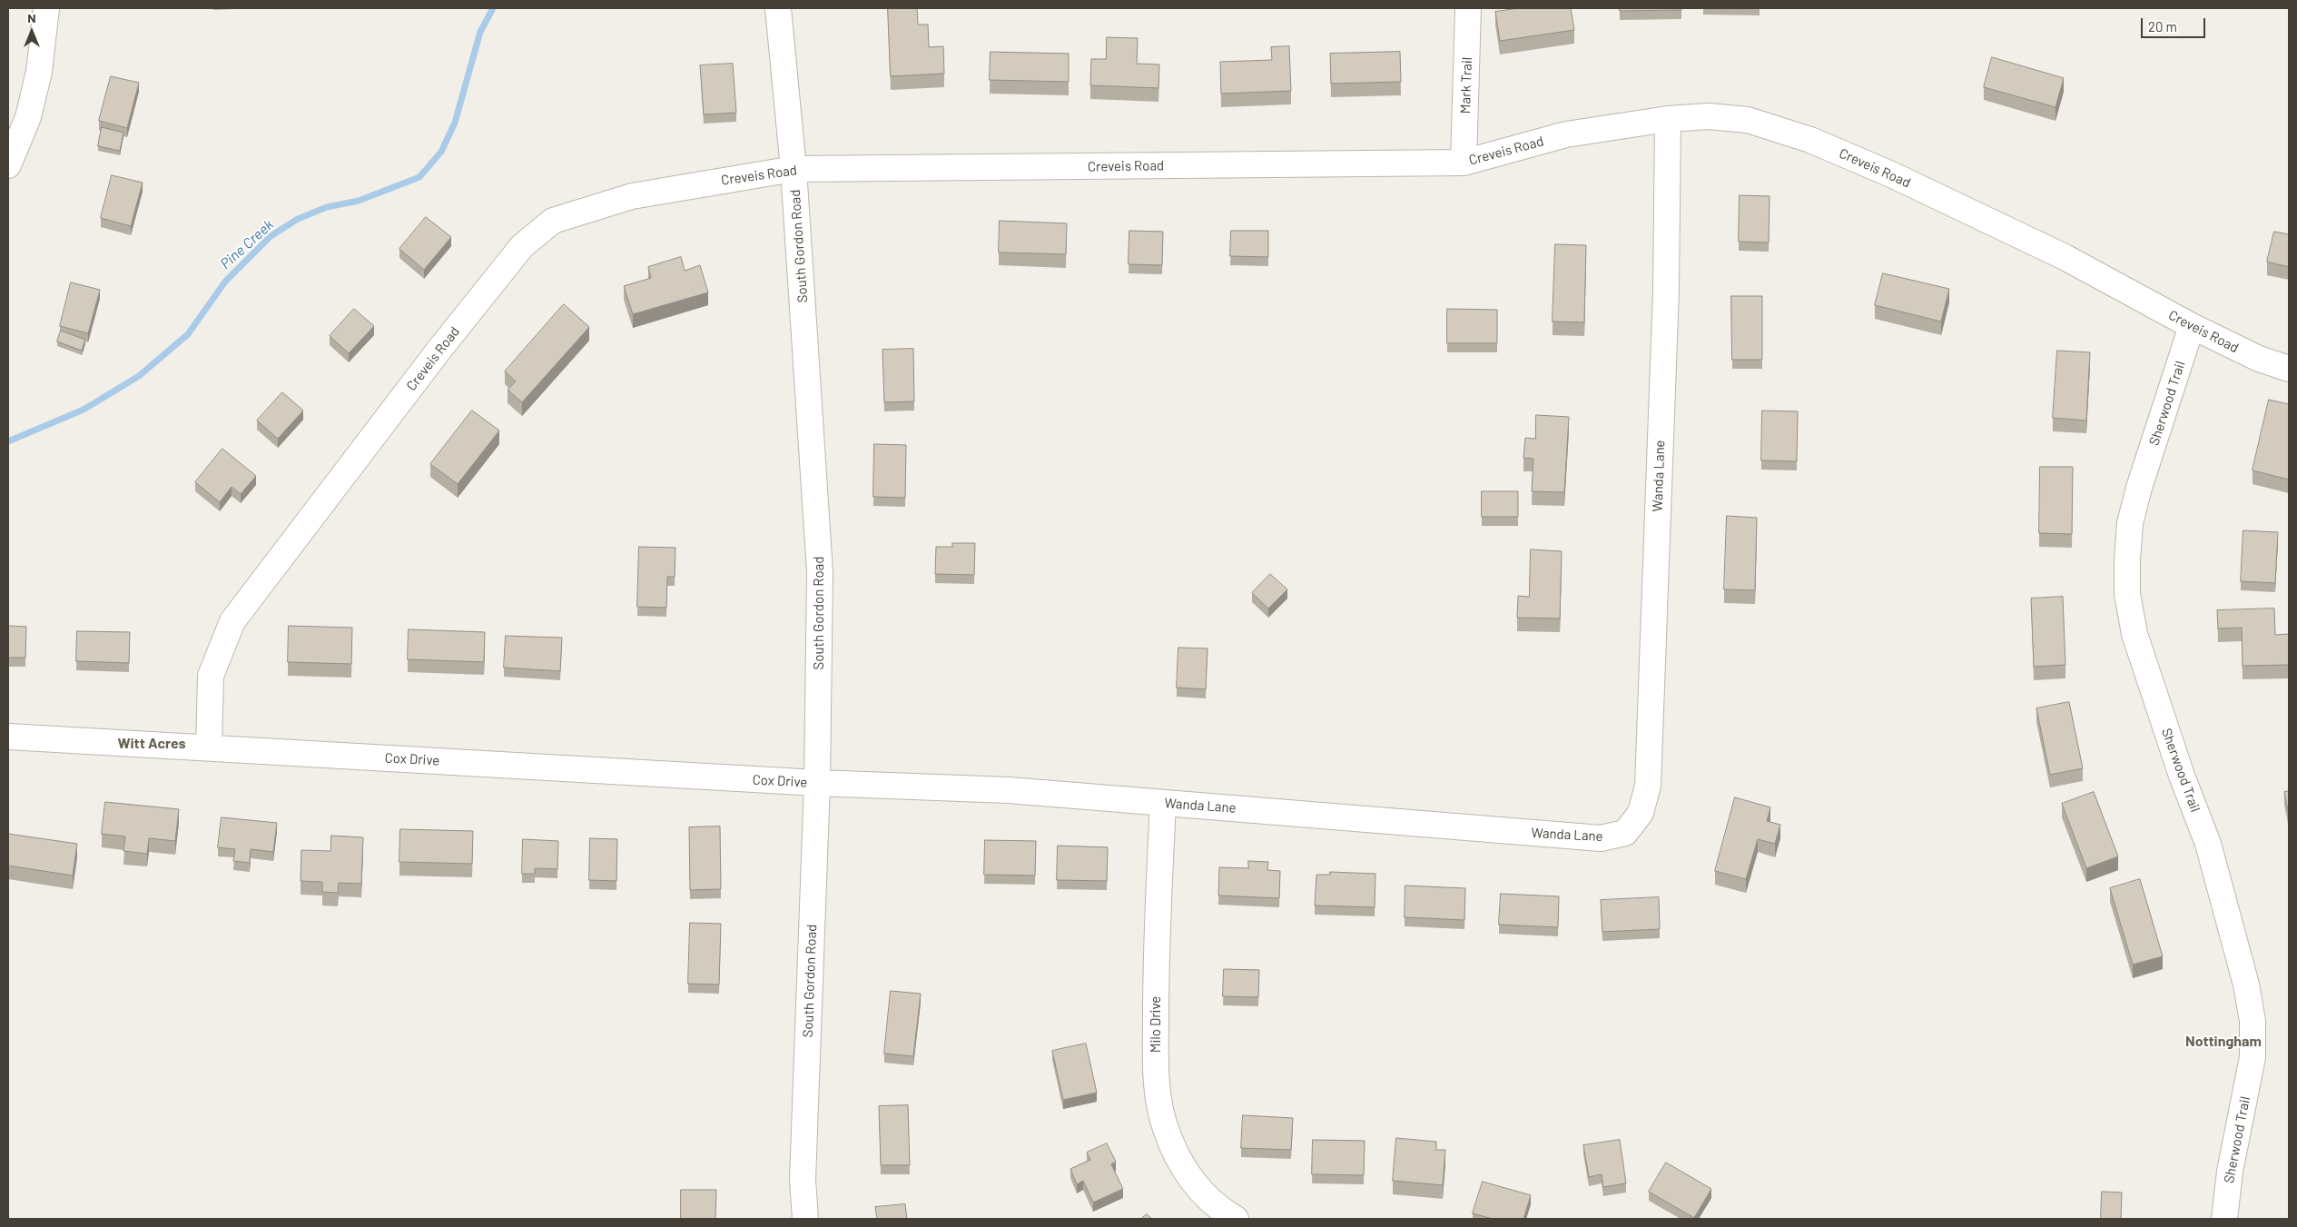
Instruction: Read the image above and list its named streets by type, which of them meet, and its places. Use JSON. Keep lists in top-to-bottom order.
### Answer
{
  "streets": {
    "street": [
      "Mark Trail",
      "Creveis Road",
      "South Gordon Road",
      "Sherwood Trail",
      "Wanda Lane",
      "Cox Drive",
      "Milo Drive"
    ]
  },
  "crossings": [
    ["Mark Trail", "Creveis Road"],
    ["Creveis Road", "South Gordon Road"],
    ["Creveis Road", "Sherwood Trail"],
    ["Creveis Road", "Wanda Lane"],
    ["Creveis Road", "Cox Drive"],
    ["South Gordon Road", "Wanda Lane"],
    ["South Gordon Road", "Cox Drive"],
    ["Wanda Lane", "Cox Drive"],
    ["Wanda Lane", "Milo Drive"]
  ],
  "districts": ["Witt Acres", "Nottingham"],
  "water": ["Pine Creek"],
  "scale_bar": "20 m",
  "north": "top"
}
